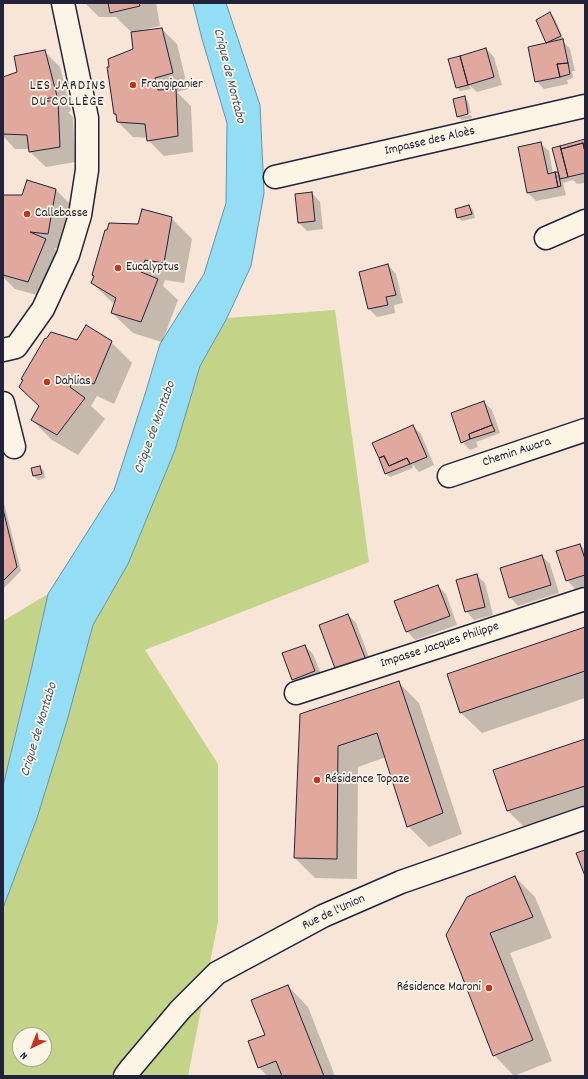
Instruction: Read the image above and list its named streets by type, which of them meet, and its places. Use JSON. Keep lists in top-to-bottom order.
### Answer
{
  "streets": {
    "street": [
      "Impasse des Aloès",
      "Chemin Awara",
      "Impasse Jacques Philippe",
      "Rue de l'Union"
    ]
  },
  "districts": ["LES JARDINS DU COLLÈGE"],
  "water": ["Crique de Montabo"],
  "places": [
    "Frangipanier",
    "Callebasse",
    "Eucalyptus",
    "Dahlias",
    "Résidence Topaze",
    "Résidence Maroni"
  ],
  "north": "bottom left"
}
